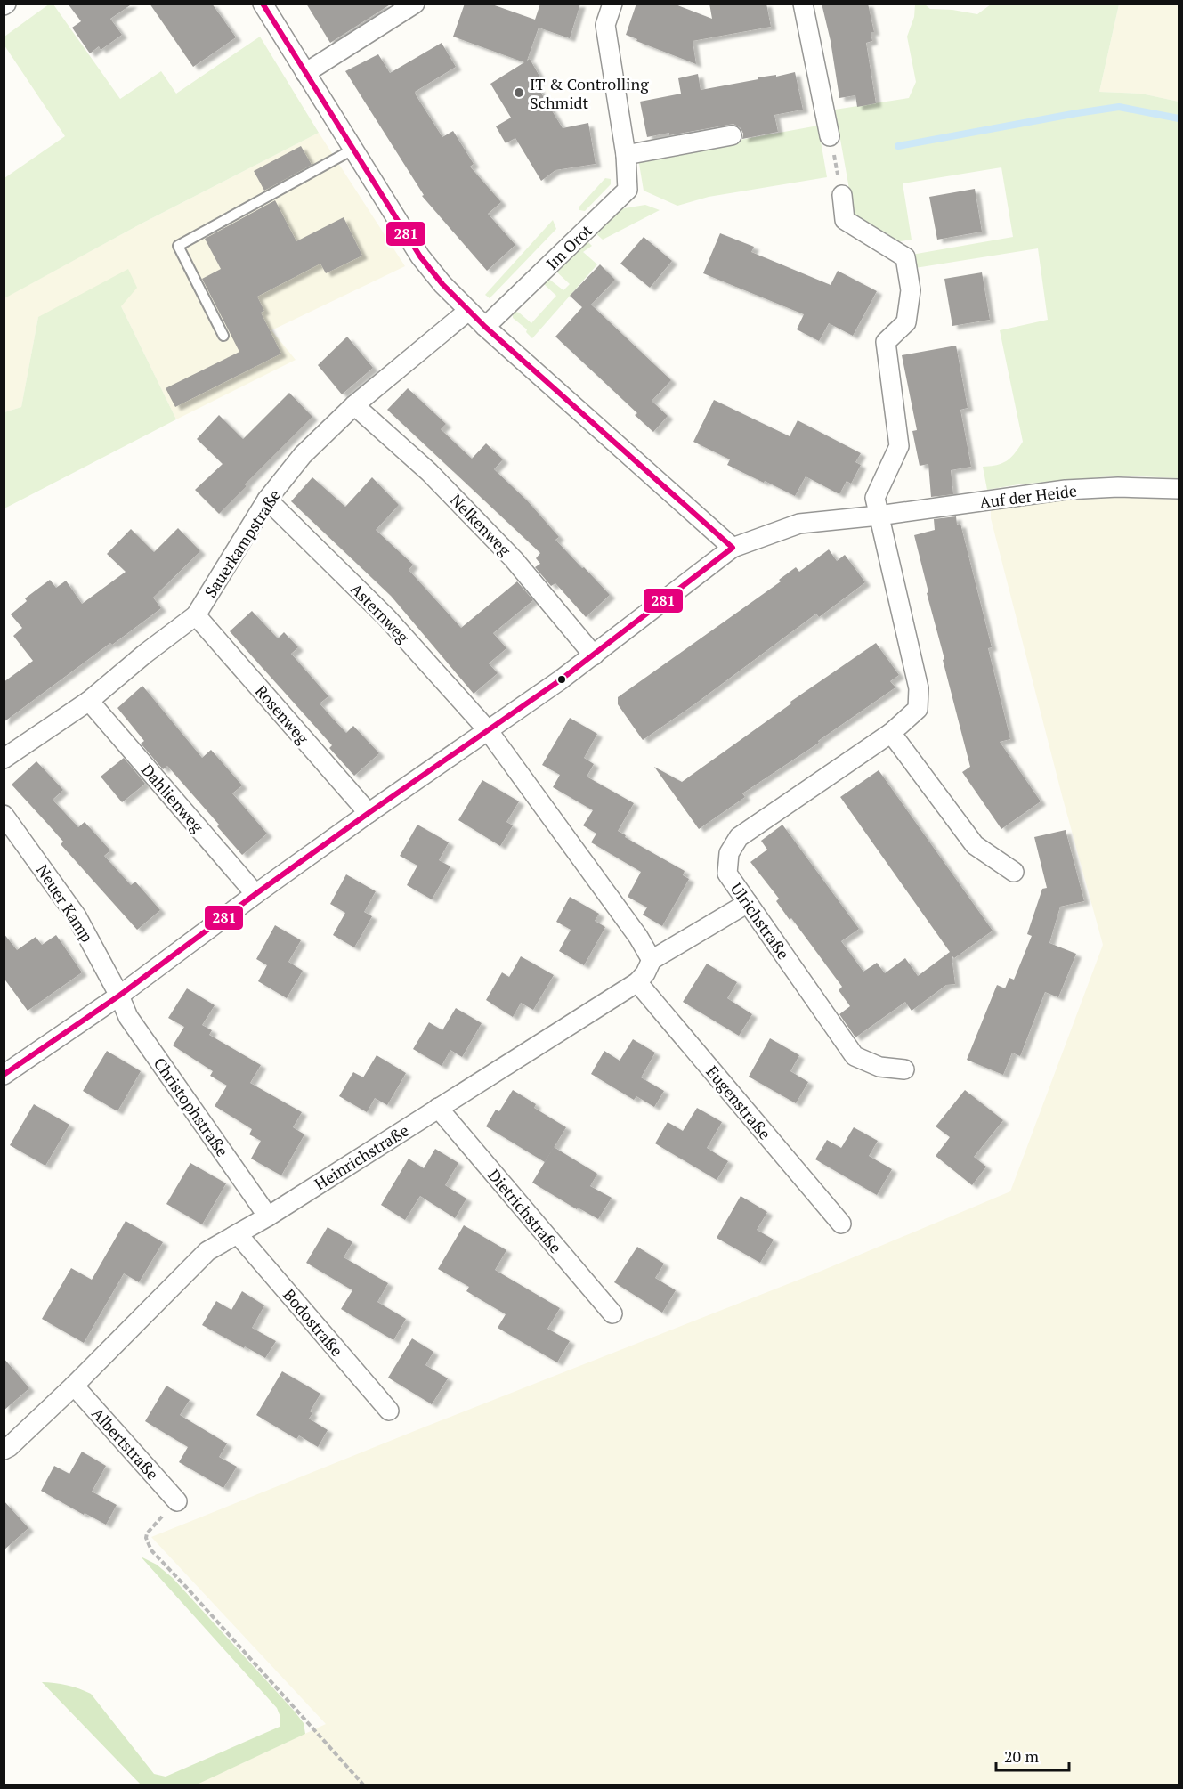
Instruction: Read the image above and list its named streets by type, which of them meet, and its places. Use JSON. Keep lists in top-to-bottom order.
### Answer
{
  "streets": {
    "street": [
      "Im Orot",
      "Auf der Heide",
      "Nelkenweg",
      "Sauerkampstraße",
      "Asternweg",
      "Rosenweg",
      "Dahlienweg",
      "Neuer Kamp",
      "Ulrichstraße",
      "Eugenstraße",
      "Christophstraße",
      "Heinrichstraße",
      "Dietrichstraße",
      "Bodostraße",
      "Albertstraße"
    ]
  },
  "crossings": [
    ["Auf der Heide", "Nelkenweg"],
    ["Auf der Heide", "Asternweg"],
    ["Auf der Heide", "Rosenweg"],
    ["Auf der Heide", "Dahlienweg"],
    ["Auf der Heide", "Neuer Kamp"],
    ["Auf der Heide", "Ulrichstraße"],
    ["Auf der Heide", "Christophstraße"],
    ["Nelkenweg", "Sauerkampstraße"],
    ["Sauerkampstraße", "Asternweg"],
    ["Sauerkampstraße", "Rosenweg"],
    ["Sauerkampstraße", "Dahlienweg"],
    ["Asternweg", "Heinrichstraße"],
    ["Neuer Kamp", "Christophstraße"],
    ["Ulrichstraße", "Heinrichstraße"],
    ["Eugenstraße", "Heinrichstraße"],
    ["Christophstraße", "Heinrichstraße"],
    ["Heinrichstraße", "Dietrichstraße"],
    ["Heinrichstraße", "Bodostraße"],
    ["Heinrichstraße", "Albertstraße"]
  ],
  "places": ["IT & Controlling Schmidt"],
  "lines": ["transit line 281"],
  "scale_bar": "20 m"
}
